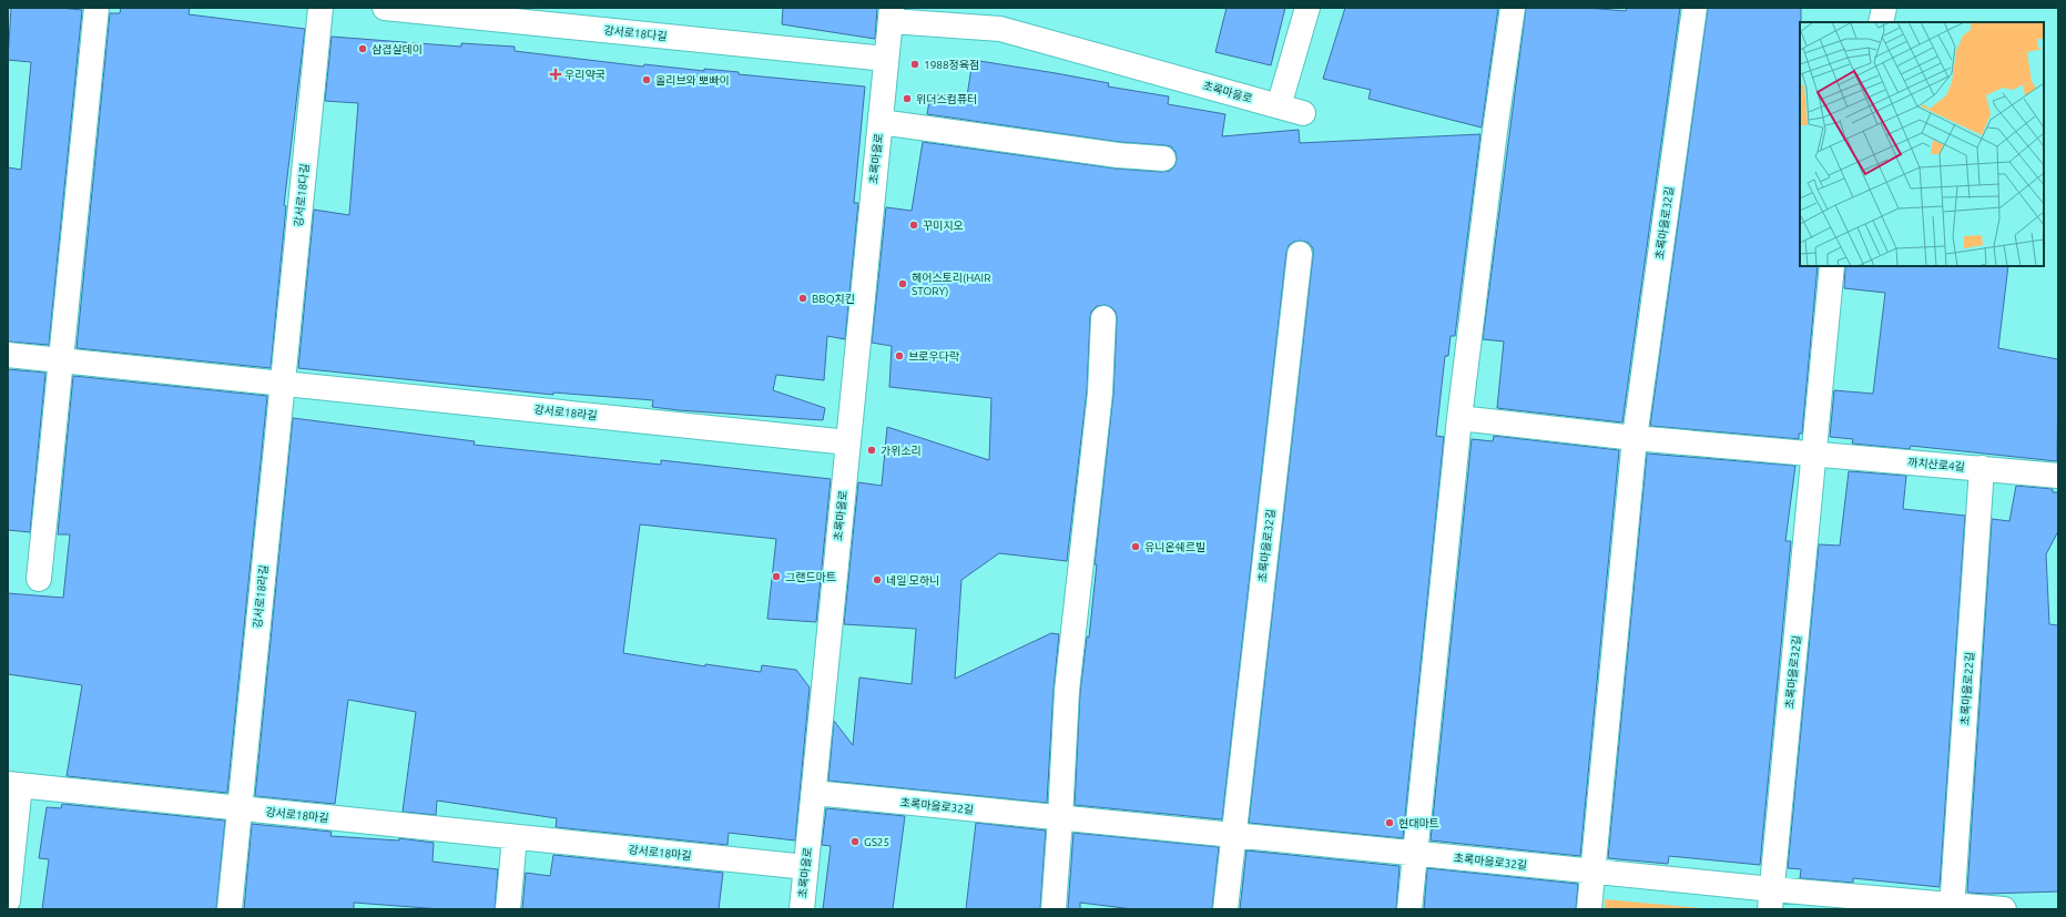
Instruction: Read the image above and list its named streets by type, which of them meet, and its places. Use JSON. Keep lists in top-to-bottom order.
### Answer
{
  "streets": {
    "street": [
      "강서로18다길",
      "초록마을로",
      "초록마을로32길",
      "강서로18라길",
      "까치산로4길",
      "초록마을로22길",
      "강서로18마길"
    ]
  },
  "crossings": [
    ["강서로18다길", "초록마을로"],
    ["강서로18다길", "강서로18라길"],
    ["초록마을로", "초록마을로32길"],
    ["초록마을로", "강서로18라길"],
    ["초록마을로", "강서로18마길"],
    ["초록마을로32길", "까치산로4길"],
    ["초록마을로32길", "초록마을로22길"],
    ["강서로18라길", "강서로18마길"],
    ["까치산로4길", "초록마을로22길"]
  ],
  "places": {
    "other": [
      "삼겹살데이",
      "1988정육점",
      "올리브와 뽀빠이",
      "위더스컴퓨터",
      "꾸미지오",
      "헤어스토리(HAIR STORY)",
      "BBQ치킨",
      "브로우다락",
      "가위소리",
      "유니온쉐르빌",
      "그랜드마트",
      "네일 모하니",
      "현대마트",
      "GS25"
    ],
    "health": ["우리약국"]
  }
}
